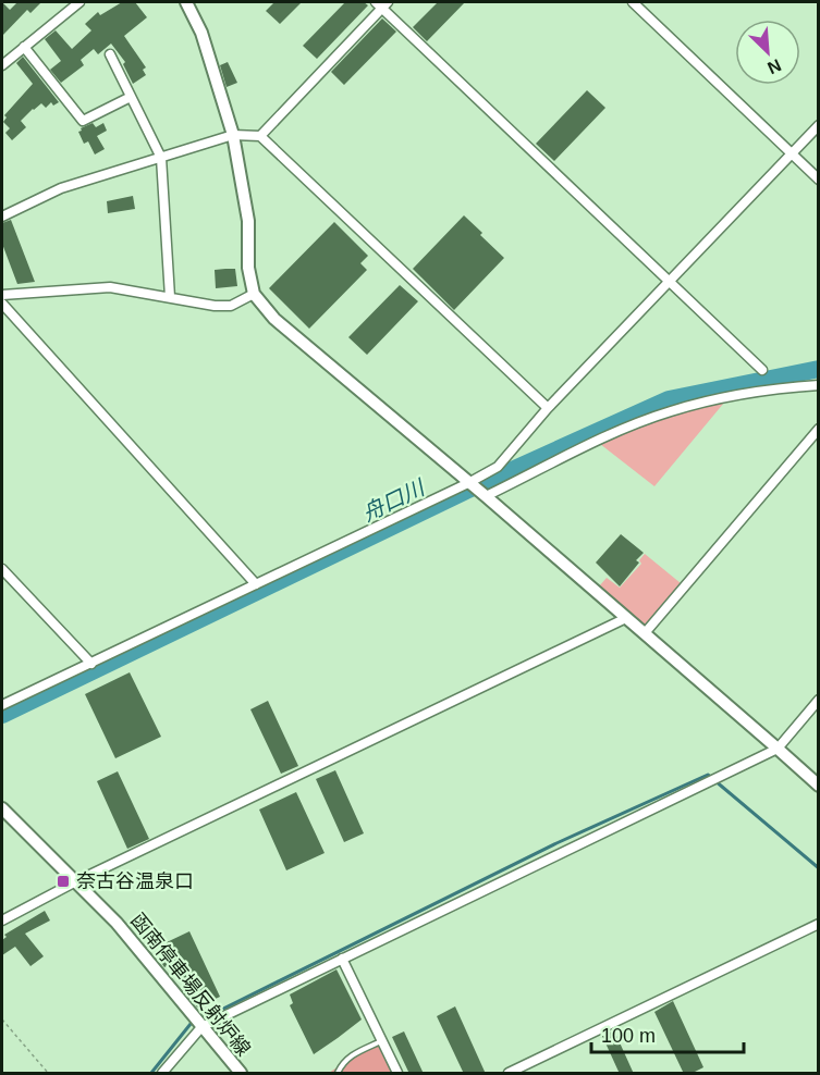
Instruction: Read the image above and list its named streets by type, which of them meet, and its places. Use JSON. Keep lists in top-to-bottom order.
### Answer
{
  "streets": {
    "street": ["函南停車場反射炉線"]
  },
  "water": ["舟口川"],
  "places": {
    "transit": ["奈古谷温泉口"]
  },
  "scale_bar": "100 m",
  "north": "bottom right"
}
